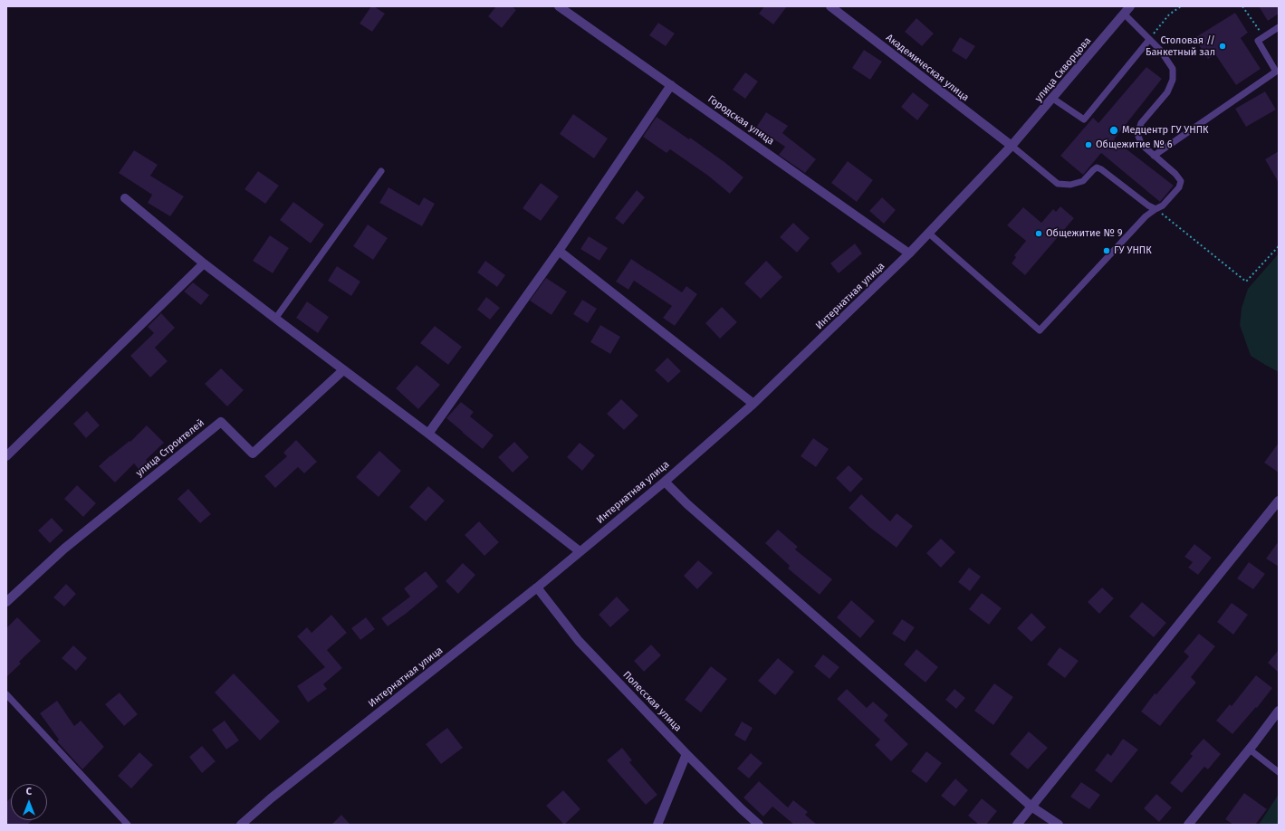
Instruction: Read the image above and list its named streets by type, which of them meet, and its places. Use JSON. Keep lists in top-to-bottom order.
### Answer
{
  "streets": {
    "street": [
      "Академическая улица",
      "улица Скворцова",
      "Городская улица",
      "Интернатная улица",
      "улица Строителей",
      "Полесская улица"
    ]
  },
  "crossings": [
    ["Академическая улица", "улица Скворцова"],
    ["Академическая улица", "Интернатная улица"],
    ["улица Скворцова", "Интернатная улица"],
    ["Городская улица", "Интернатная улица"],
    ["Интернатная улица", "Полесская улица"]
  ],
  "places": [
    "Столовая // Банкетный зал",
    "Медцентр ГУ УНПК",
    "Общежитие № 6",
    "Общежитие № 9",
    "ГУ УНПК"
  ],
  "north": "top"
}
